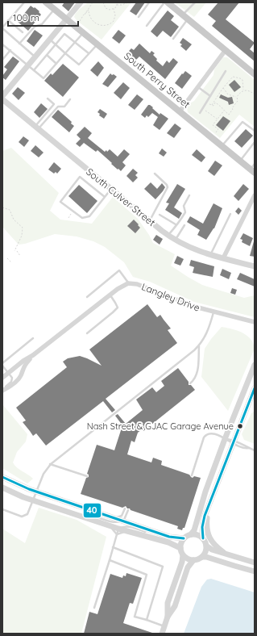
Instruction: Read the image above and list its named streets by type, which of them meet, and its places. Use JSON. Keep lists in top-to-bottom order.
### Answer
{
  "streets": {
    "main road": ["South Perry Street"],
    "street": ["South Culver Street", "Langley Drive"]
  },
  "places": ["Nash Street & GJAC Garage Avenue"],
  "lines": ["transit line 40"],
  "scale_bar": "100 m"
}
